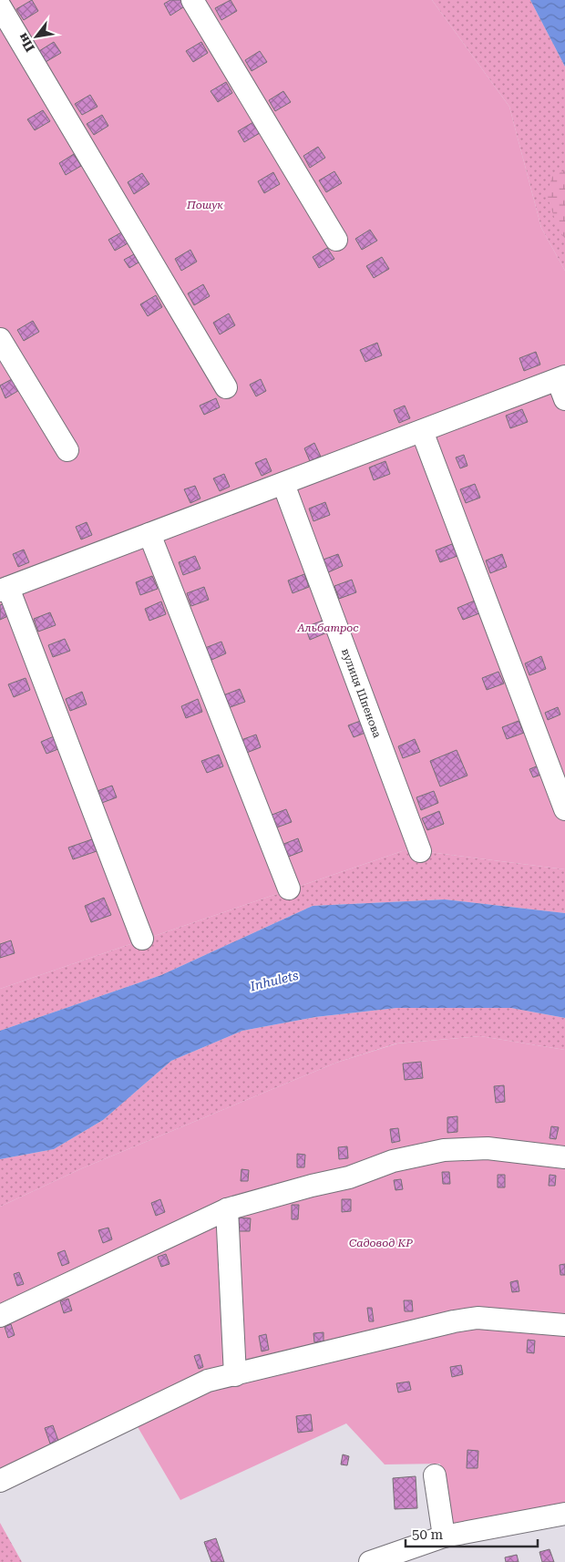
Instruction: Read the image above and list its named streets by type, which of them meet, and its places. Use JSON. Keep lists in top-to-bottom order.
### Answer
{
  "streets": {
    "street": ["вулиця Шпенова"]
  },
  "water": ["Inhulets"],
  "parks": ["Пошук", "Альбатрос", "Садовод КР"],
  "scale_bar": "50 m",
  "north": "bottom left"
}
